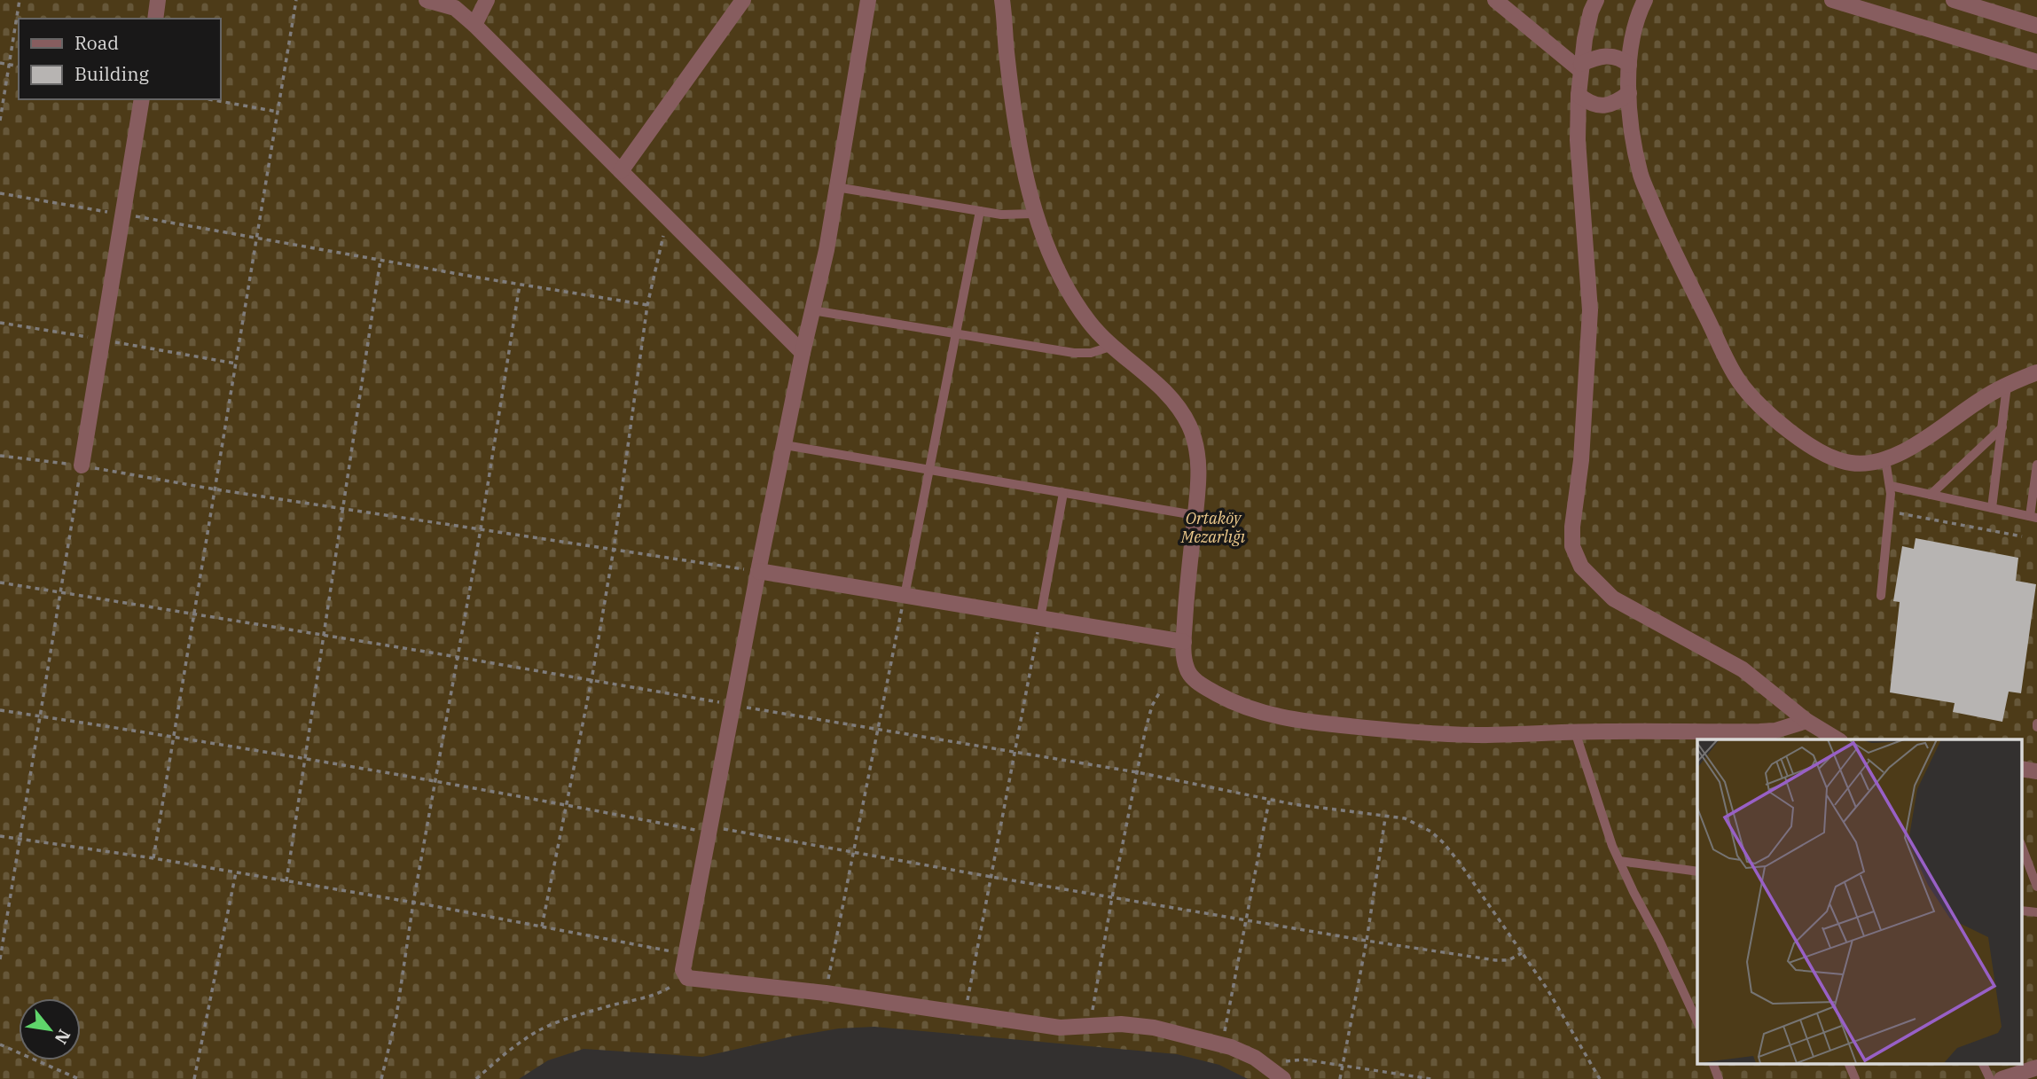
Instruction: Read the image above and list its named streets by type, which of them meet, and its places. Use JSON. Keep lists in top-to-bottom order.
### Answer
{
  "parks": ["Ortaköy Mezarlığı"],
  "legend": ["Road", "Building"],
  "north": "bottom right"
}
